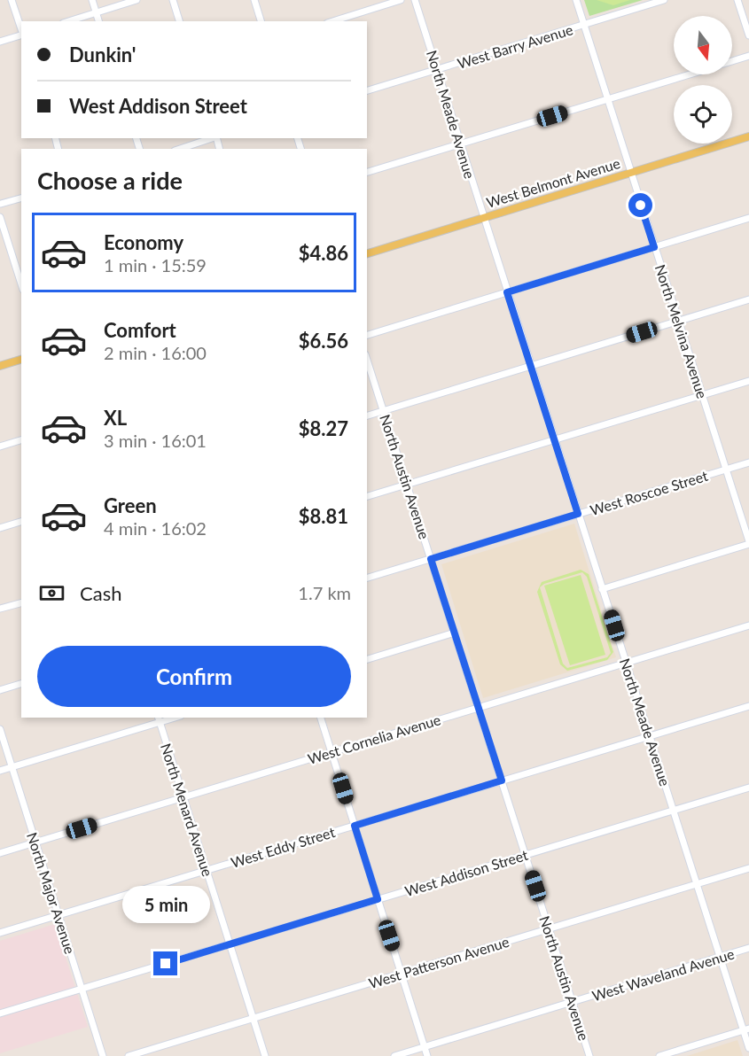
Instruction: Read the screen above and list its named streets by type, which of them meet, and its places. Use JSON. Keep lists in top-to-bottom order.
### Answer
{
  "streets": {
    "main road": ["West Belmont Avenue"],
    "street": [
      "West Barry Avenue",
      "North Meade Avenue",
      "North Melvina Avenue",
      "North Austin Avenue",
      "West Roscoe Street",
      "West Cornelia Avenue",
      "North Menard Avenue",
      "West Eddy Street",
      "West Addison Street",
      "North Major Avenue",
      "West Patterson Avenue",
      "West Waveland Avenue"
    ]
  },
  "crossings": [
    ["West Barry Avenue", "North Meade Avenue"],
    ["West Barry Avenue", "North Melvina Avenue"],
    ["North Meade Avenue", "West Belmont Avenue"],
    ["North Meade Avenue", "West Roscoe Street"],
    ["North Meade Avenue", "West Cornelia Avenue"],
    ["North Meade Avenue", "West Eddy Street"],
    ["North Meade Avenue", "West Addison Street"],
    ["North Meade Avenue", "West Patterson Avenue"],
    ["North Meade Avenue", "West Waveland Avenue"],
    ["West Belmont Avenue", "North Melvina Avenue"],
    ["North Melvina Avenue", "West Roscoe Street"],
    ["North Austin Avenue", "West Roscoe Street"],
    ["North Austin Avenue", "West Cornelia Avenue"],
    ["North Austin Avenue", "West Eddy Street"],
    ["North Austin Avenue", "West Addison Street"],
    ["North Austin Avenue", "West Patterson Avenue"],
    ["North Austin Avenue", "West Waveland Avenue"],
    ["West Cornelia Avenue", "North Menard Avenue"],
    ["West Cornelia Avenue", "North Major Avenue"],
    ["North Menard Avenue", "West Eddy Street"],
    ["North Menard Avenue", "West Addison Street"],
    ["North Menard Avenue", "West Patterson Avenue"],
    ["West Eddy Street", "North Major Avenue"],
    ["West Addison Street", "North Major Avenue"]
  ],
  "north": "bottom",
  "page": {
    "banner": ["Dunkin'", "West Addison Street"],
    "heading": "Choose a ride",
    "list": [
      {
        "name": "Economy",
        "note": "1 min · 15:59",
        "value": "$4.86"
      },
      {
        "name": "Comfort",
        "note": "2 min · 16:00",
        "value": "$6.56"
      },
      {
        "name": "XL",
        "note": "3 min · 16:01",
        "value": "$8.27"
      },
      {
        "name": "Green",
        "note": "4 min · 16:02",
        "value": "$8.81"
      }
    ],
    "pay": ["Cash", "1.7 km"],
    "buttons": "Confirm",
    "bubble": "5 min"
  }
}
